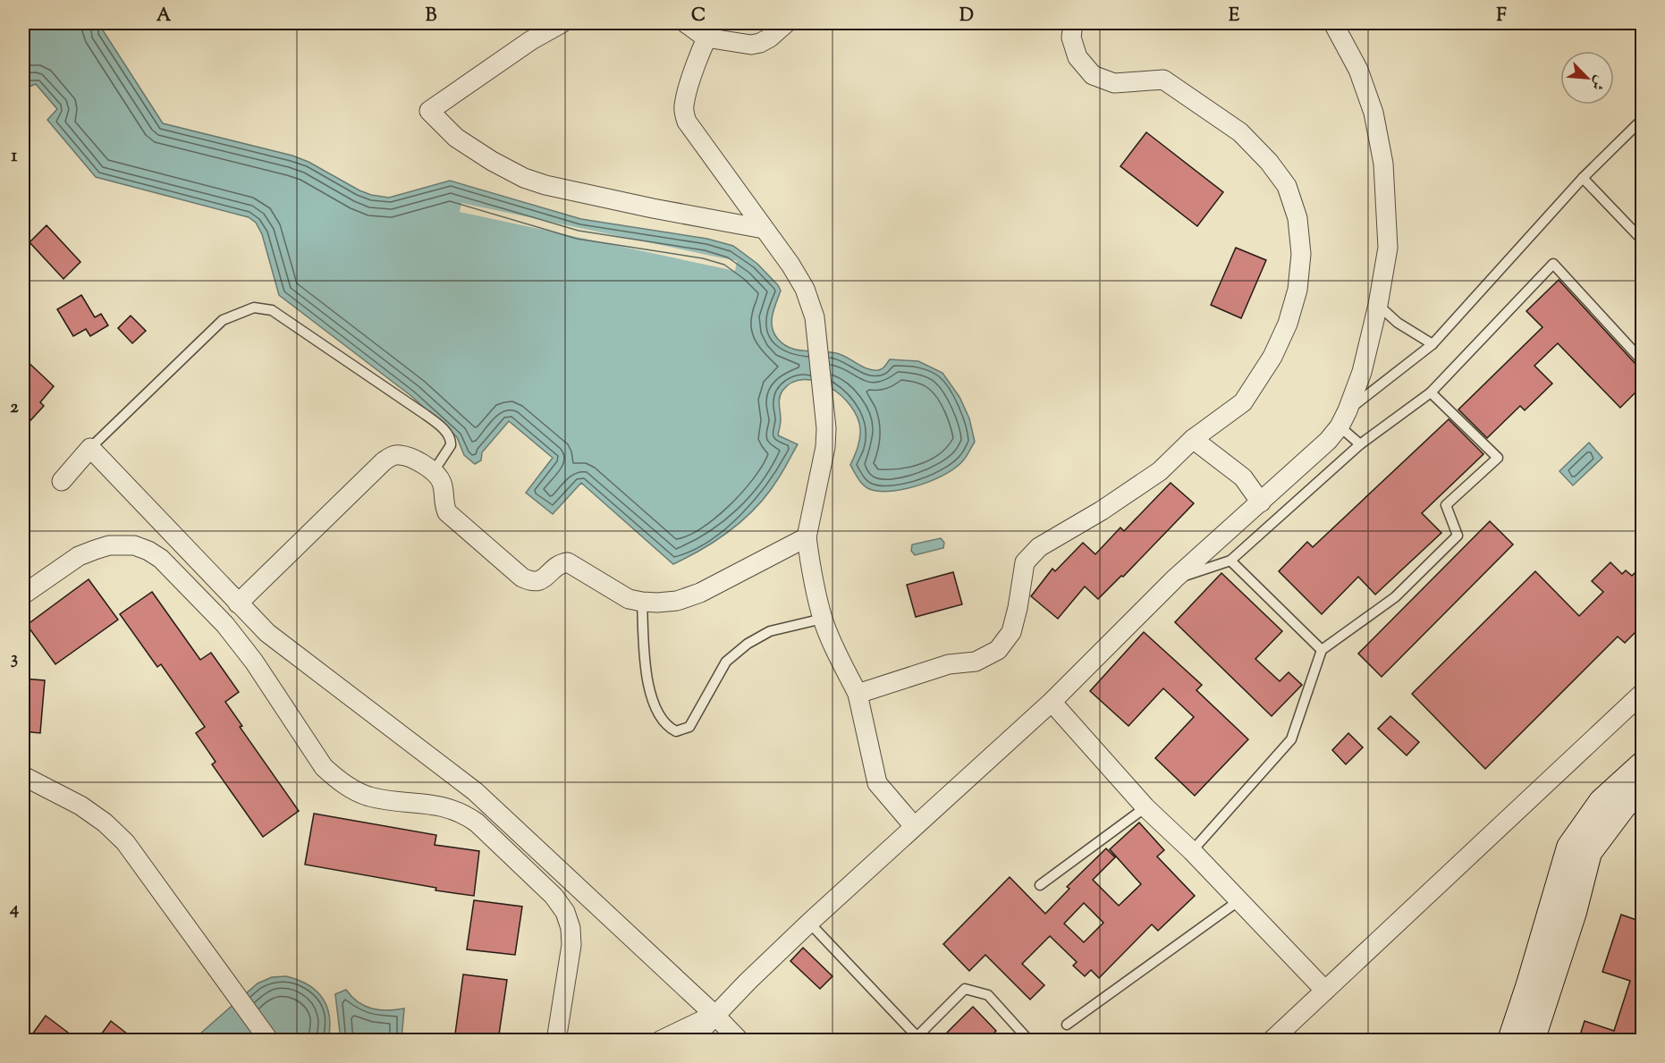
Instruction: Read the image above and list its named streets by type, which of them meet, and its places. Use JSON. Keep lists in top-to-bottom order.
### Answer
{
  "north": "bottom right",
  "grid": {
    "columns": [
      "A",
      "B",
      "C",
      "D",
      "E",
      "F"
    ],
    "rows": [
      "1",
      "2",
      "3",
      "4"
    ]
  }
}
